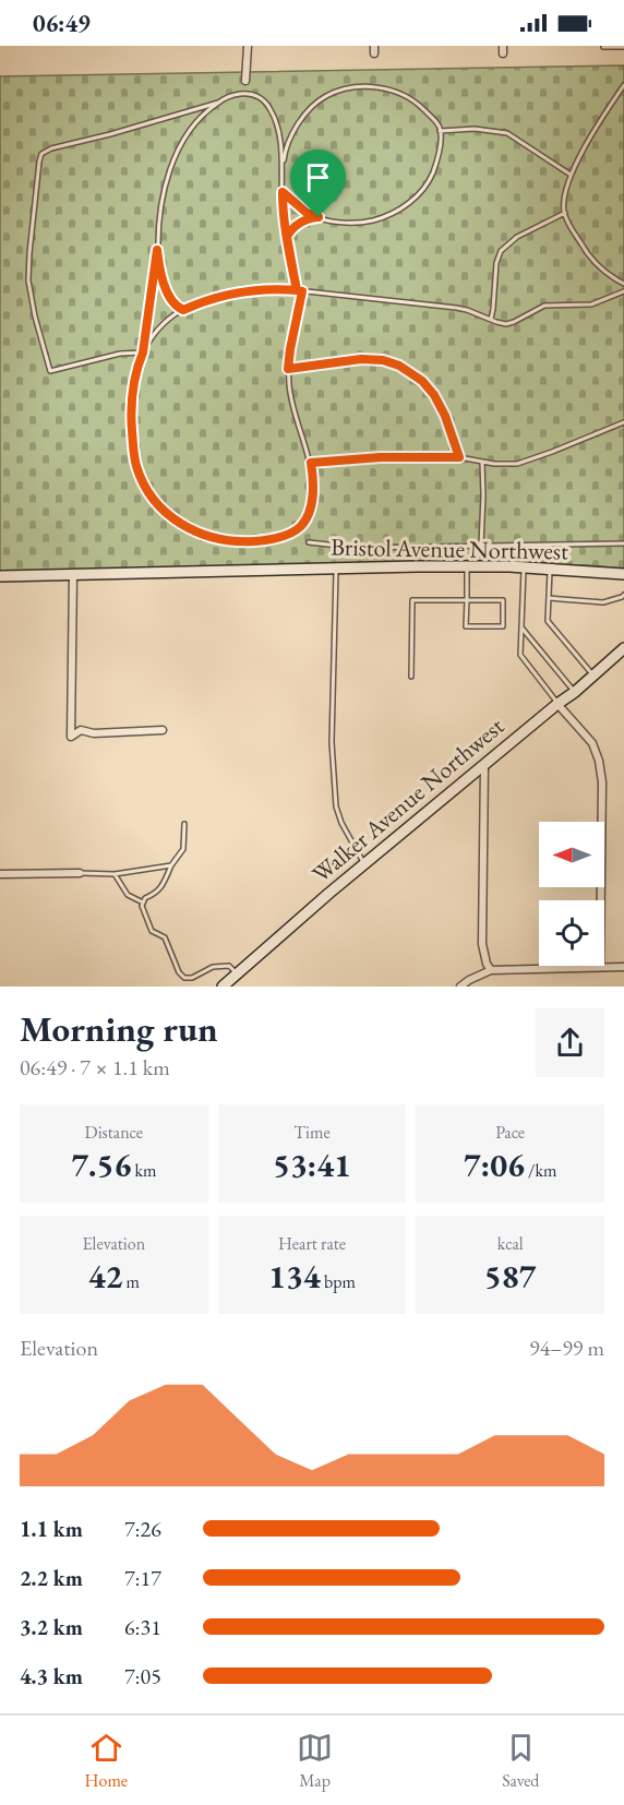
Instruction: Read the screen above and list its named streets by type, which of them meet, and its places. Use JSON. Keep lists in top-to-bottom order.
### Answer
{
  "streets": {
    "street": ["Bristol Avenue Northwest", "Walker Avenue Northwest"]
  },
  "north": "left",
  "page": {
    "status": "06:49",
    "heading": ["Morning run", "06:49 · 7 × 1.1 km"],
    "stats": [
      ["Distance", "7.56 km"],
      ["Time", "53:41"],
      ["Pace", "7:06 /km"],
      ["Elevation", "42 m"],
      ["Heart rate", "134 bpm"],
      ["kcal", "587"]
    ],
    "chart": ["Elevation", "94–99 m"],
    "list": [
      {
        "name": "1.1 km",
        "note": "7:26"
      },
      {
        "name": "2.2 km",
        "note": "7:17"
      },
      {
        "name": "3.2 km",
        "note": "6:31"
      },
      {
        "name": "4.3 km",
        "note": "7:05"
      }
    ],
    "tabs": ["Home", "Map", "Saved"]
  }
}
